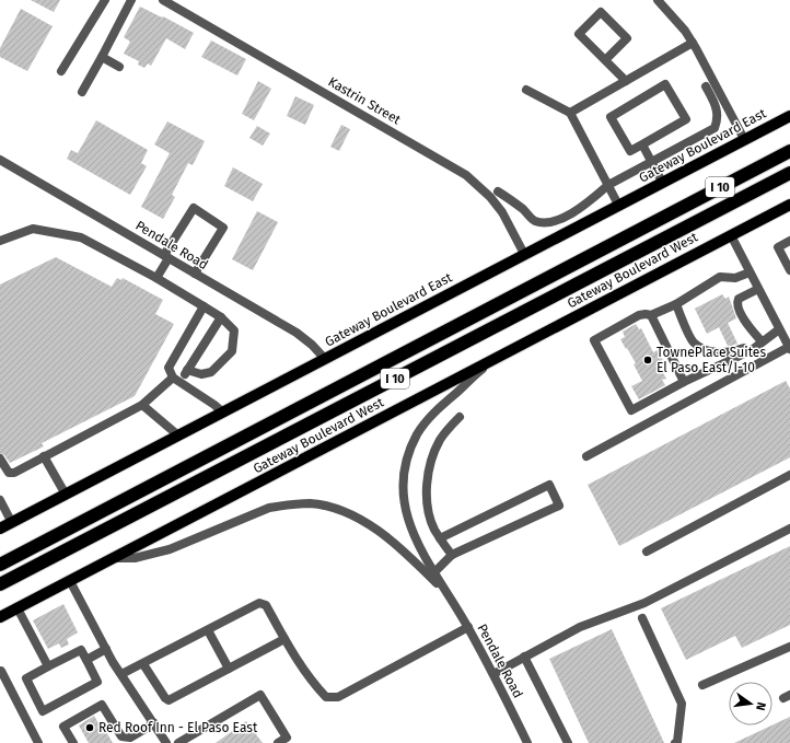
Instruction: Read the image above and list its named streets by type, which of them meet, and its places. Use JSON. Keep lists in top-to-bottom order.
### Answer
{
  "streets": {
    "highway": ["I 10"],
    "main road": ["Gateway Boulevard East", "Gateway Boulevard West"],
    "street": ["Kastrin Street", "Pendale Road"]
  },
  "crossings": [
    ["Kastrin Street", "Gateway Boulevard East"],
    ["Gateway Boulevard East", "Pendale Road"],
    ["Pendale Road", "Gateway Boulevard West"]
  ],
  "places": ["TownePlace Suites El Paso East/I-10", "Red Roof Inn - El Paso East"],
  "north": "right"
}
